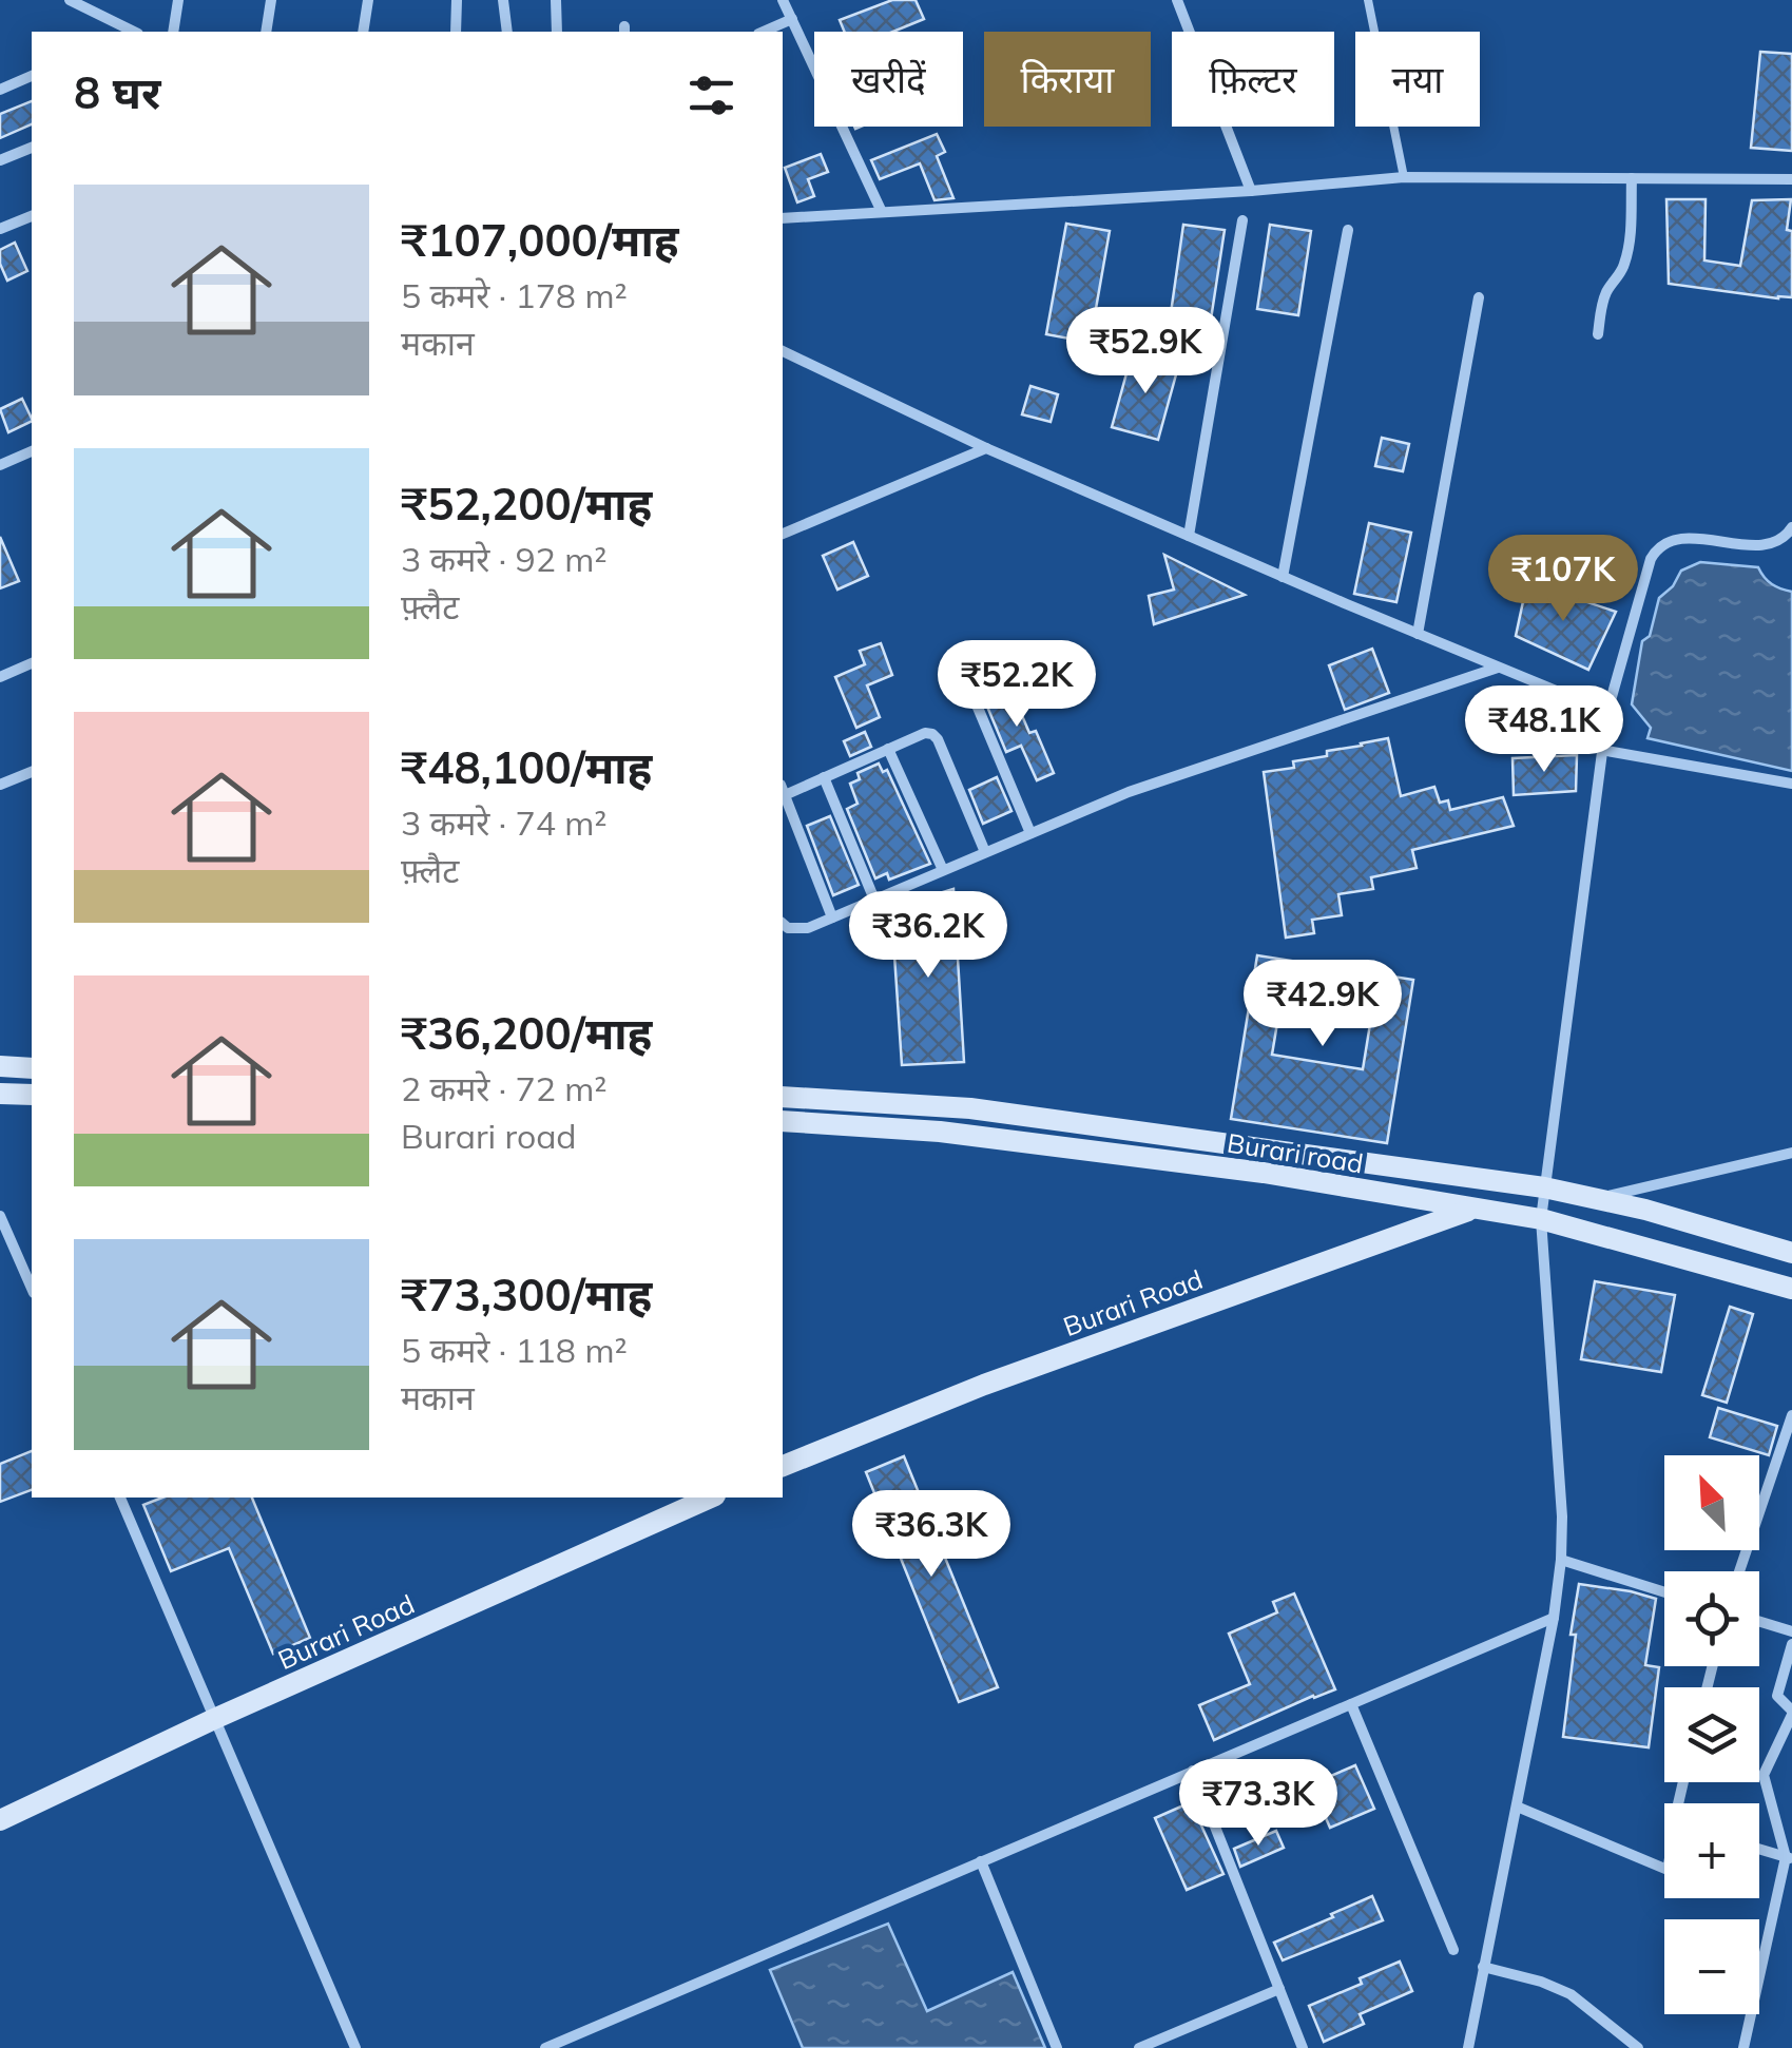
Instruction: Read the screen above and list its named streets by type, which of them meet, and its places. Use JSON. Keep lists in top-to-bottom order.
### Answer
{
  "streets": {
    "main road": ["Burari road", "Burari Road"]
  },
  "crossings": [
    ["Burari road", "Burari Road"]
  ],
  "north": "top left",
  "page": {
    "chip": [
      "खरीदें",
      "किराया",
      "फ़िल्टर",
      "नया"
    ],
    "heading": "8 घर",
    "list": [
      {
        "name": "₹107,000/माह",
        "note": "5 कमरे · 178 m² · मकान"
      },
      {
        "name": "₹52,200/माह",
        "note": "3 कमरे · 92 m² · फ़्लैट"
      },
      {
        "name": "₹48,100/माह",
        "note": "3 कमरे · 74 m² · फ़्लैट"
      },
      {
        "name": "₹36,200/माह",
        "note": "2 कमरे · 72 m² · Burari road"
      },
      {
        "name": "₹73,300/माह",
        "note": "5 कमरे · 118 m² · मकान"
      }
    ],
    "price": [
      "₹52.9K",
      "₹107K",
      "₹52.2K",
      "₹48.1K",
      "₹36.2K",
      "₹42.9K",
      "₹36.3K",
      "₹73.3K"
    ],
    "map_buttons": ["+", "−"]
  }
}
